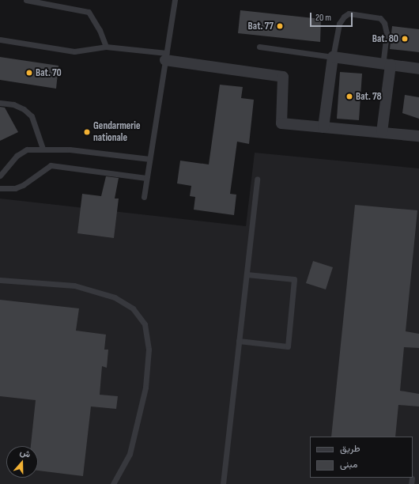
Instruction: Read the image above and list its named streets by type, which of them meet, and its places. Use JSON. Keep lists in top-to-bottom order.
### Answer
{
  "places": [
    "Bat. 77",
    "Bat. 80",
    "Bat. 70",
    "Bat. 78",
    "Gendarmerie nationale"
  ],
  "legend": ["طريق", "مبنى"],
  "scale_bar": "20 m",
  "north": "top"
}
